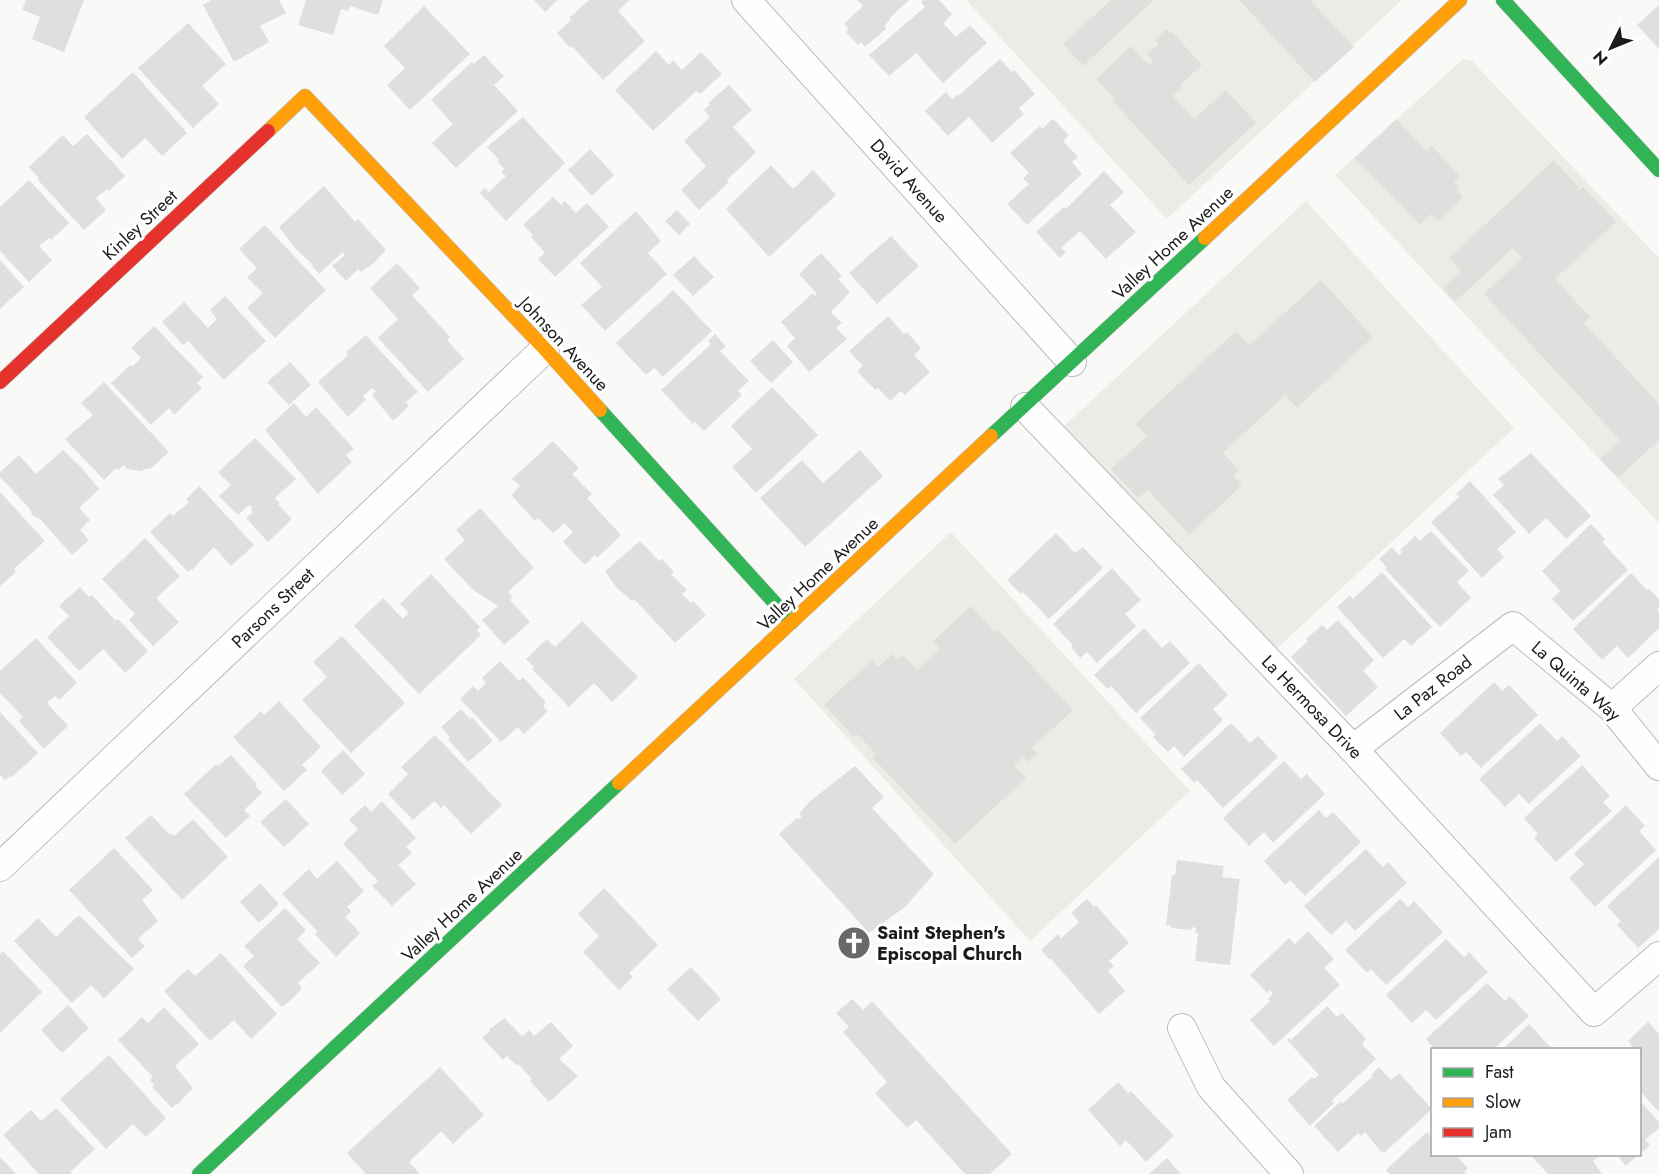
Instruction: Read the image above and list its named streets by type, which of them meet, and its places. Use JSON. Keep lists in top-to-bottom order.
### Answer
{
  "streets": {
    "street": [
      "David Avenue",
      "Kinley Street",
      "Valley Home Avenue",
      "Johnson Avenue",
      "Parsons Street",
      "La Quinta Way",
      "La Paz Road",
      "La Hermosa Drive"
    ]
  },
  "crossings": [
    ["David Avenue", "Valley Home Avenue"],
    ["Kinley Street", "Johnson Avenue"],
    ["Valley Home Avenue", "Johnson Avenue"],
    ["Valley Home Avenue", "La Hermosa Drive"],
    ["Johnson Avenue", "Parsons Street"],
    ["La Quinta Way", "La Paz Road"],
    ["La Paz Road", "La Hermosa Drive"]
  ],
  "places": {
    "church": ["Saint Stephen's Episcopal Church"]
  },
  "legend": ["Fast", "Slow", "Jam"],
  "north": "bottom left"
}
